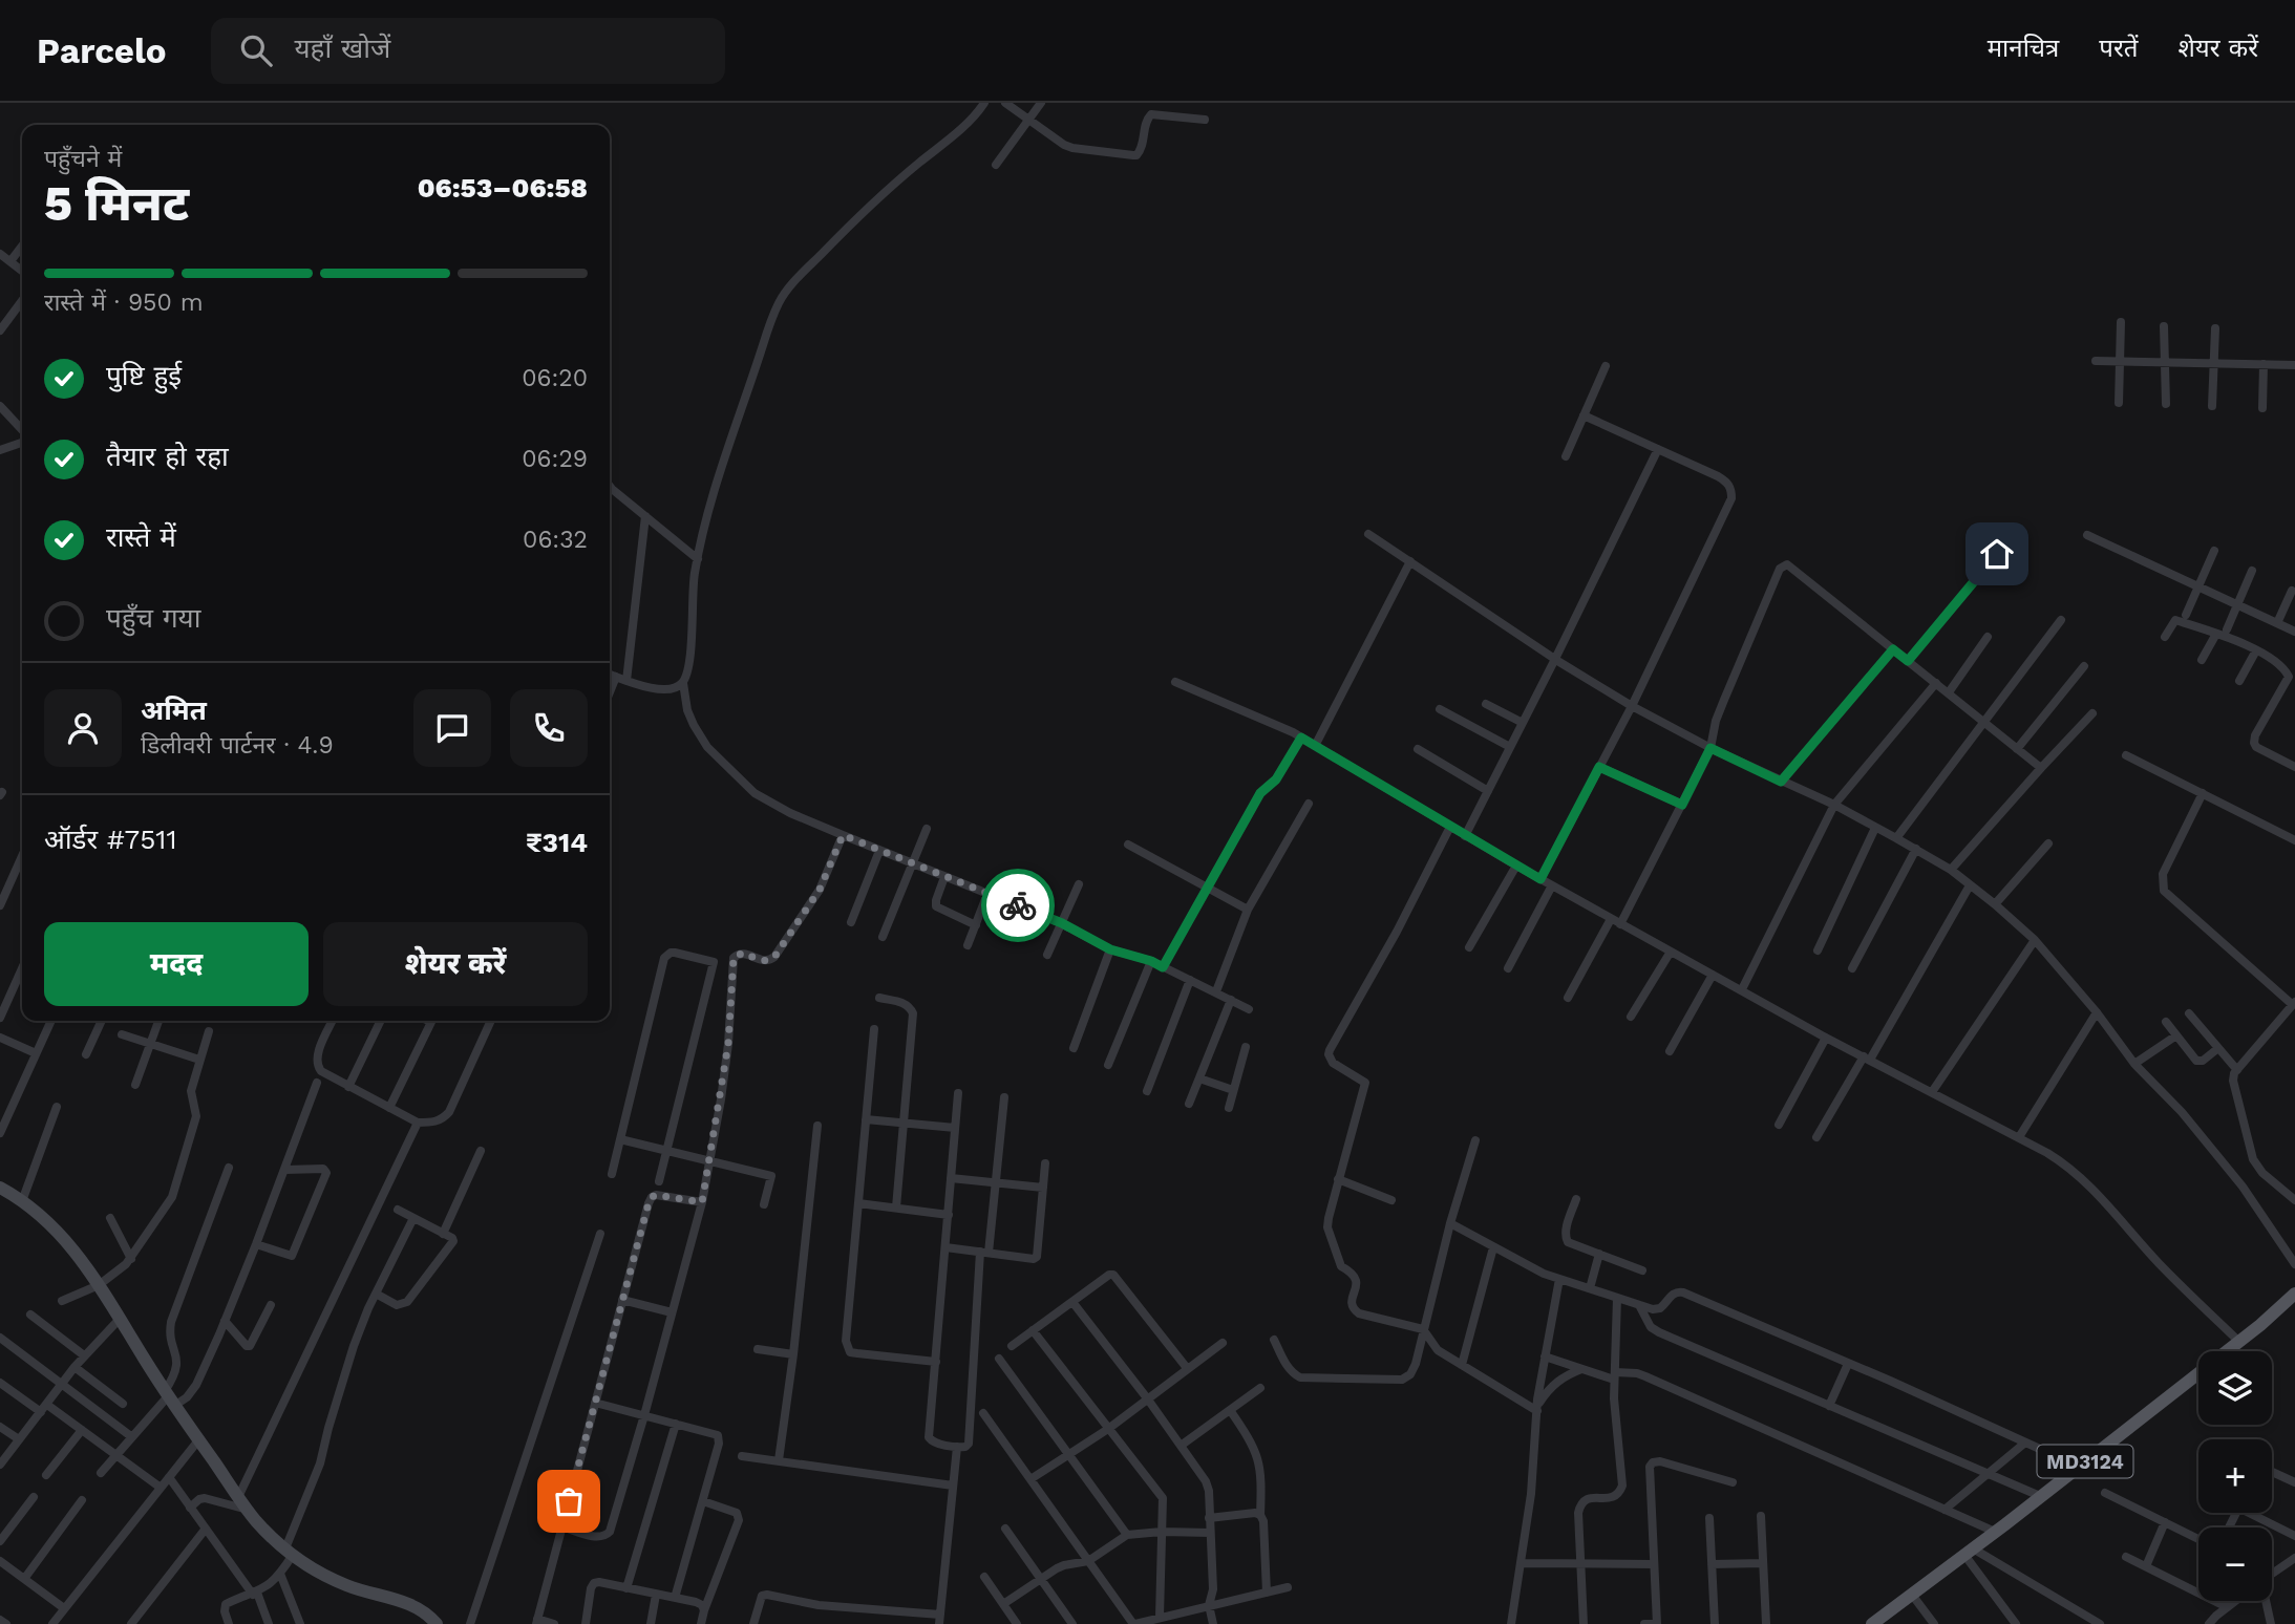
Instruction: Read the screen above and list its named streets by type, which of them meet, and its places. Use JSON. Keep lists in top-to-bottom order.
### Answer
{
  "streets": {
    "main road": ["MD3124"]
  },
  "page": {
    "header": "Parcelo",
    "search": "यहाँ खोजें",
    "nav": ["मानचित्र", "परतें", "शेयर करें"],
    "heading": ["5 मिनट", "पहुँचने में", "06:53–06:58"],
    "panel": [
      "अमित",
      "डिलीवरी पार्टनर · 4.9",
      "ऑर्डर #7511",
      "₹314"
    ],
    "bar": "रास्ते में · 950 m",
    "list": [
      ["पुष्टि हुई", "06:20"],
      ["तैयार हो रहा", "06:29"],
      ["रास्ते में", "06:32"],
      "पहुँच गया"
    ],
    "buttons": ["मदद", "शेयर करें"],
    "map_buttons": ["+", "−"]
  }
}
